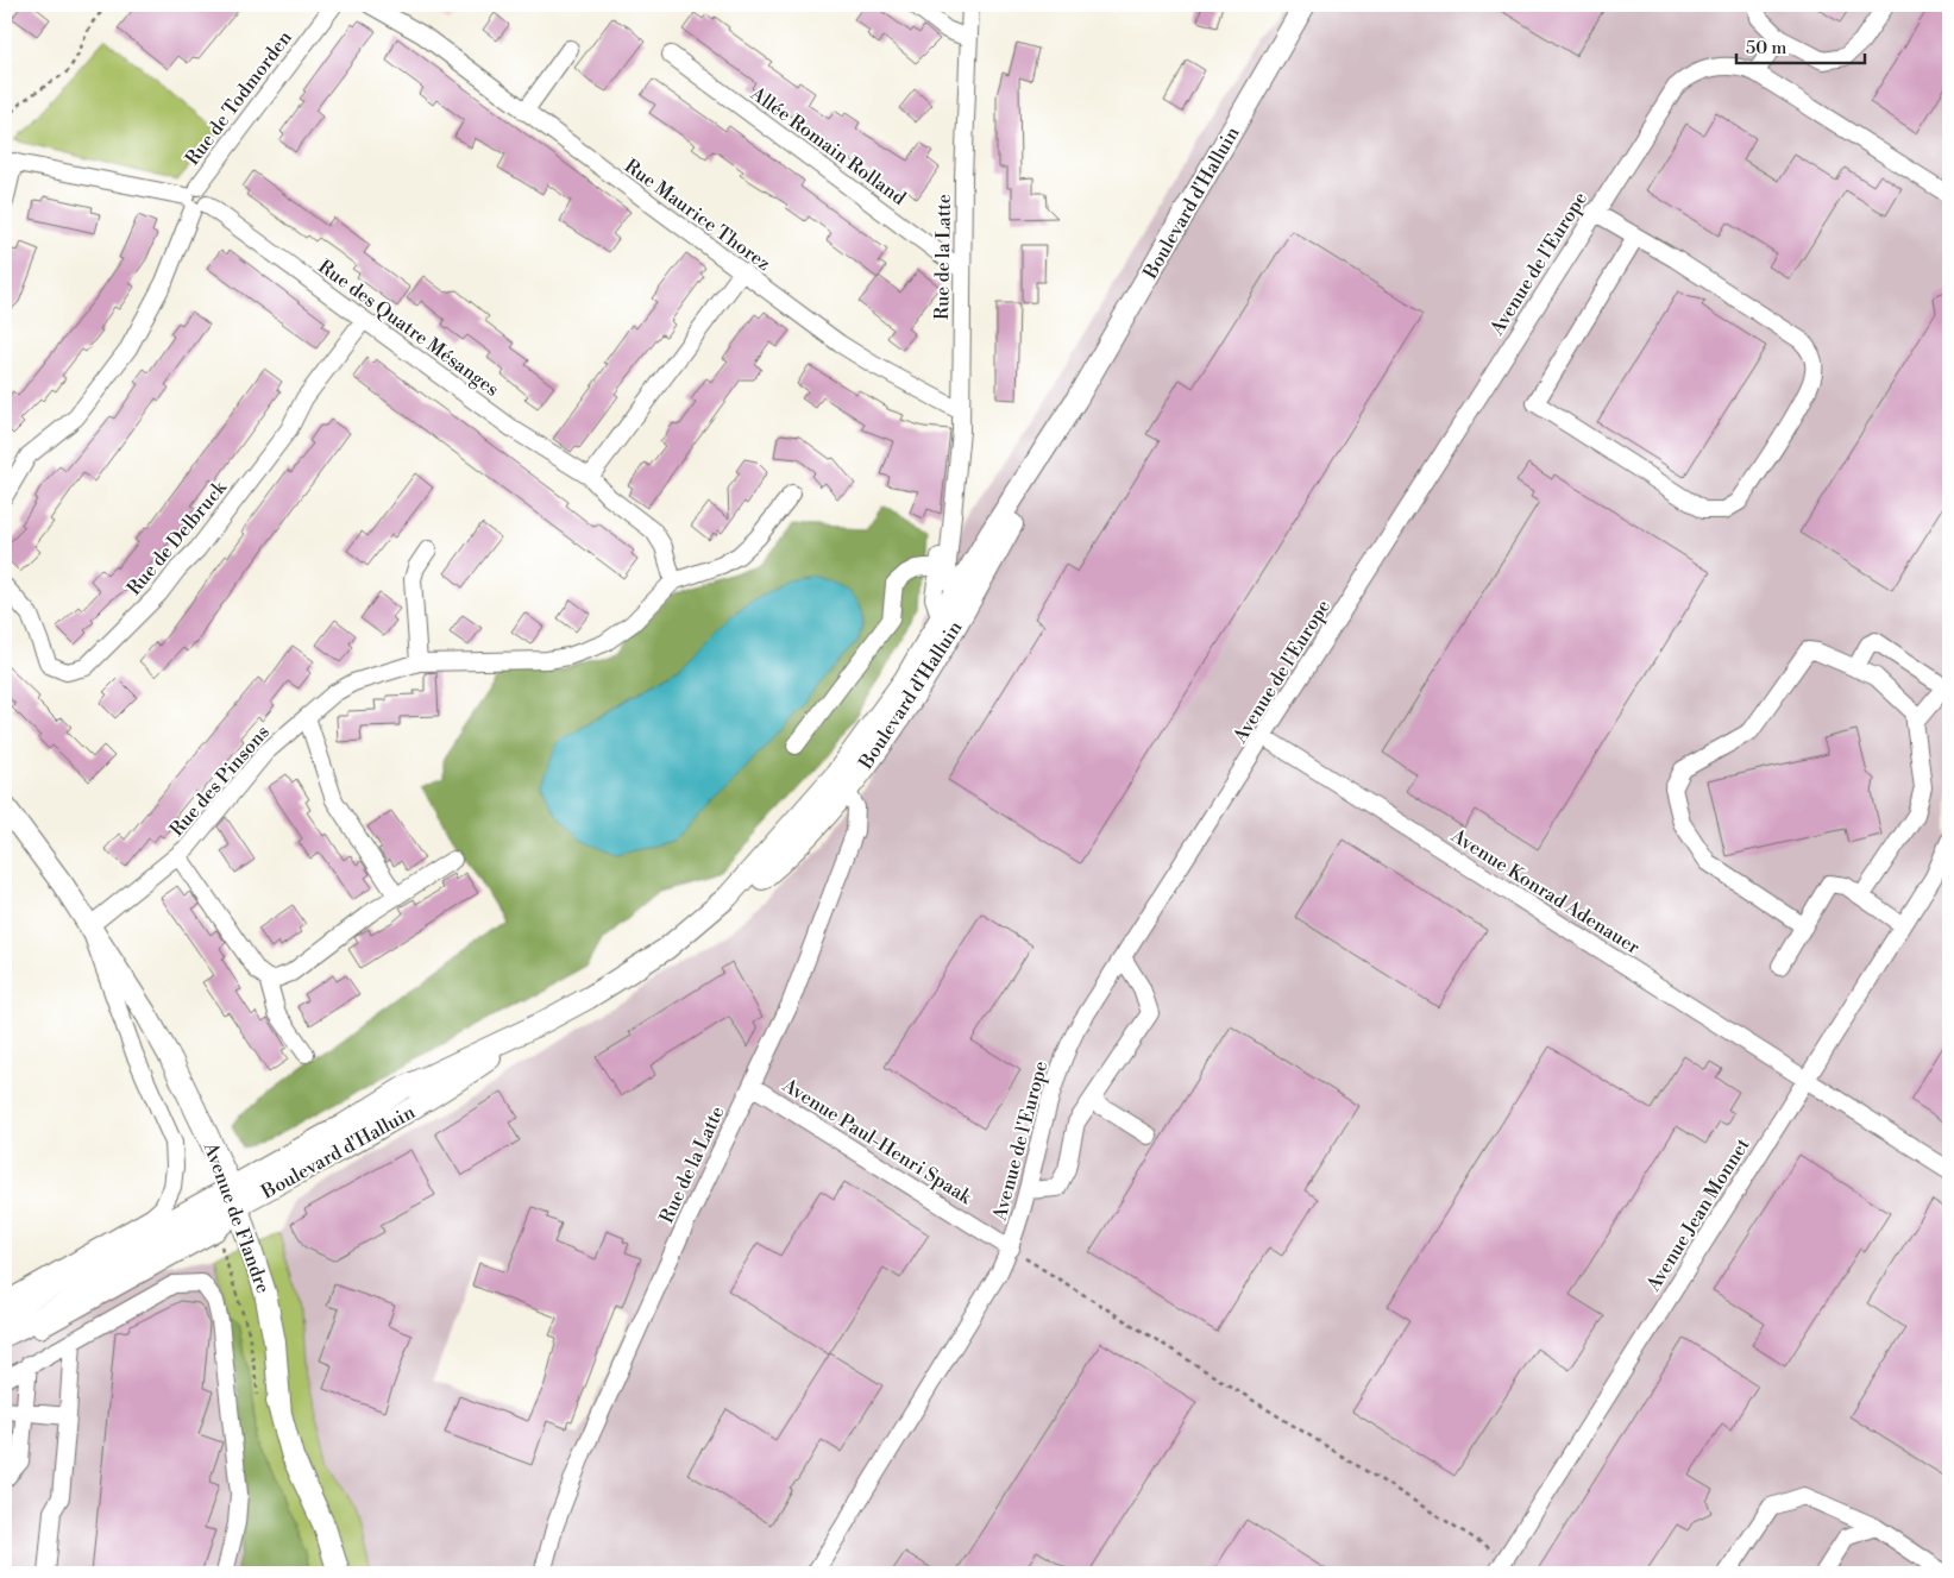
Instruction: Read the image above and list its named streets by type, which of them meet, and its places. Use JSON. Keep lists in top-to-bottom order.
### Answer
{
  "streets": {
    "main road": ["Boulevard d'Halluin", "Avenue de Flandre"],
    "street": [
      "Rue de Todmorden",
      "Allée Romain Rolland",
      "Rue Maurice Thorez",
      "Rue de la Latte",
      "Avenue de l'Europe",
      "Rue des Quatre Mésanges",
      "Rue de Delbruck",
      "Rue des Pinsons",
      "Avenue Konrad Adenauer",
      "Avenue Paul-Henri Spaak",
      "Avenue Jean Monnet"
    ]
  },
  "crossings": [
    ["Rue de Todmorden", "Rue des Quatre Mésanges"],
    ["Allée Romain Rolland", "Rue de la Latte"],
    ["Boulevard d'Halluin", "Rue de la Latte"],
    ["Boulevard d'Halluin", "Avenue de Flandre"],
    ["Rue Maurice Thorez", "Rue de la Latte"],
    ["Rue de la Latte", "Avenue Paul-Henri Spaak"],
    ["Avenue de l'Europe", "Avenue Konrad Adenauer"],
    ["Avenue de l'Europe", "Avenue Paul-Henri Spaak"],
    ["Rue des Quatre Mésanges", "Rue de Delbruck"],
    ["Rue des Quatre Mésanges", "Rue des Pinsons"],
    ["Rue des Pinsons", "Avenue de Flandre"],
    ["Avenue Konrad Adenauer", "Avenue Jean Monnet"]
  ],
  "scale_bar": "50 m"
}
